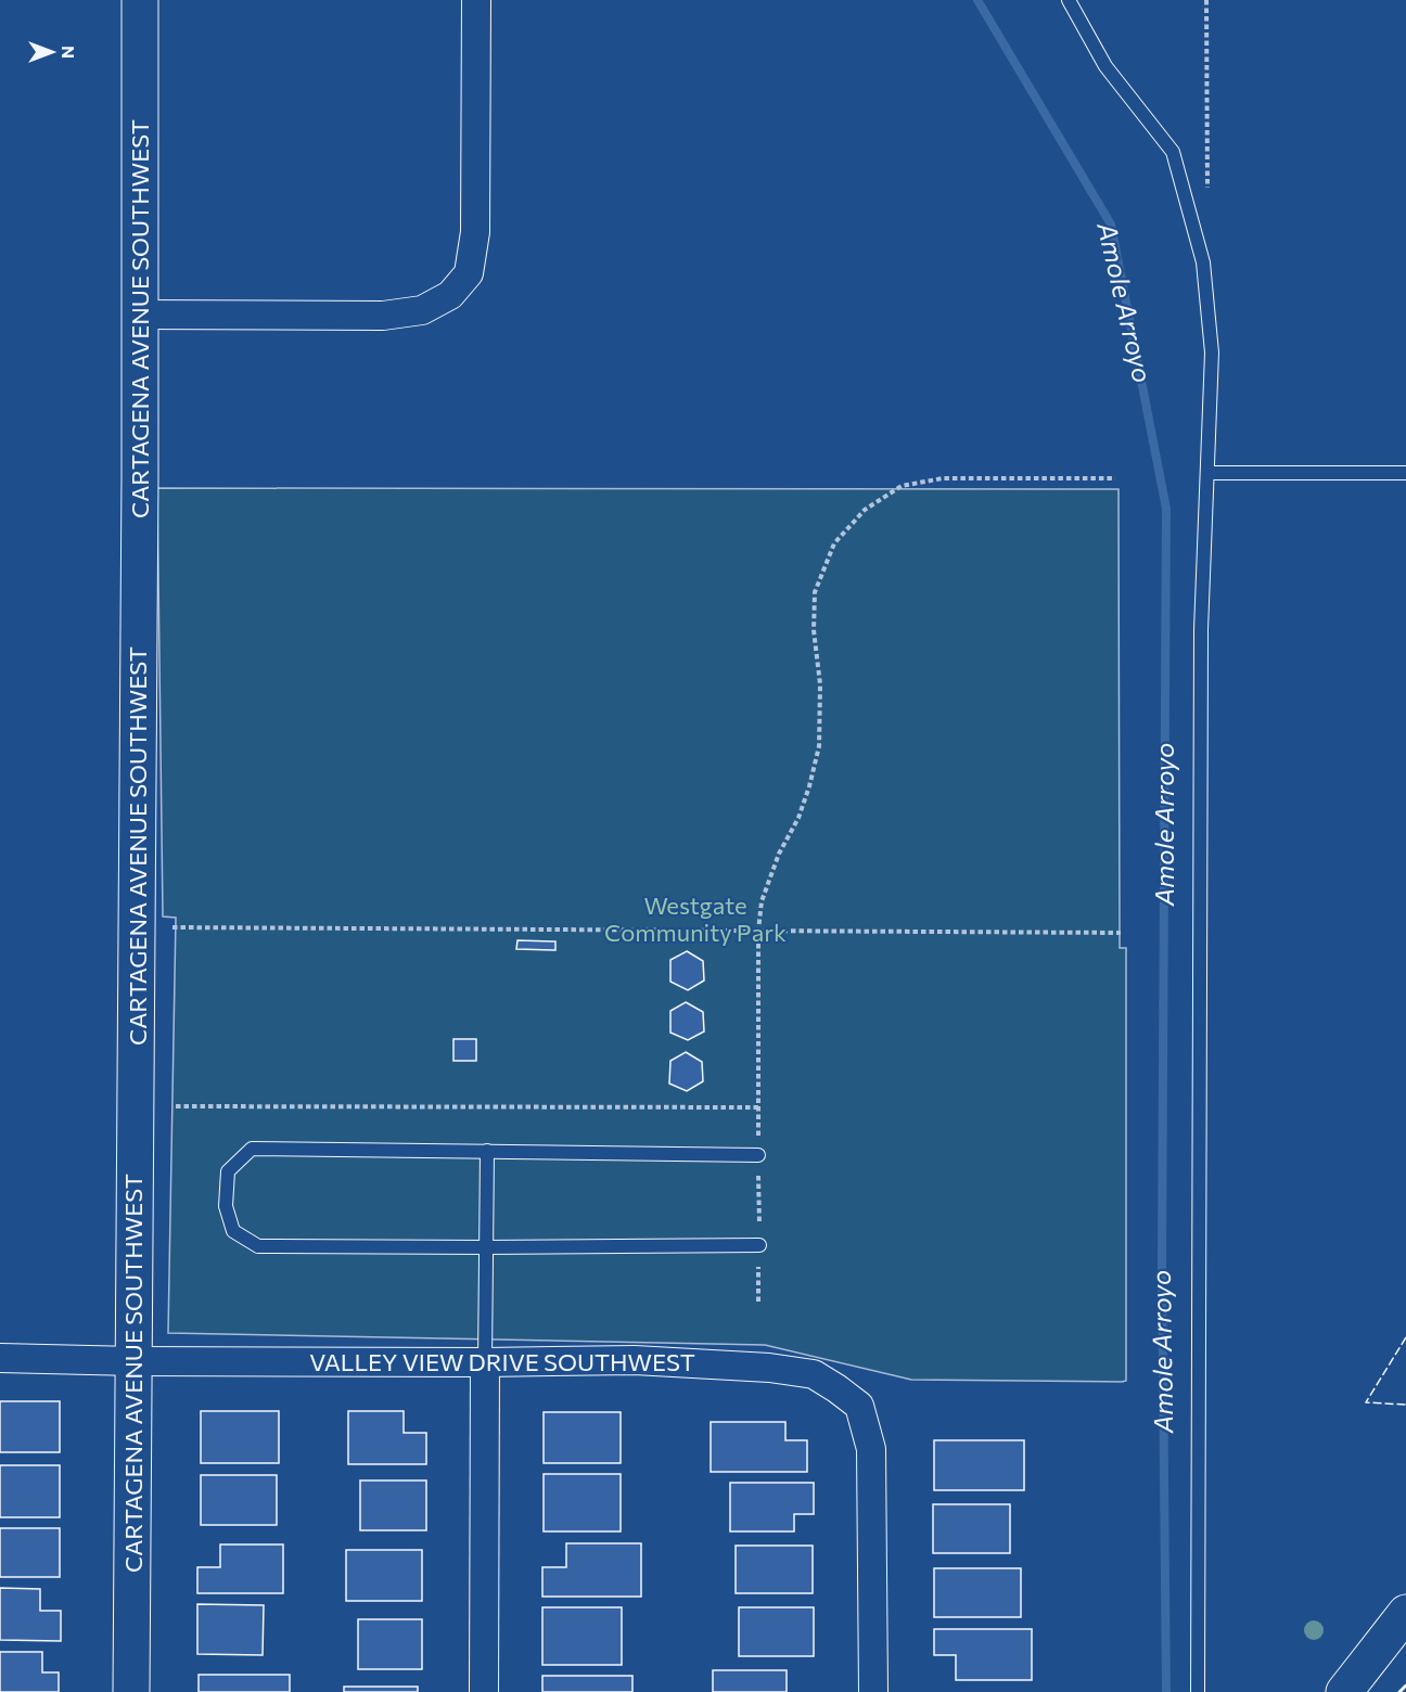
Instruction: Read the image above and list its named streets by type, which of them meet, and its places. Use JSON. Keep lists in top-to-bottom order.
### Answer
{
  "streets": {
    "street": ["CARTAGENA AVENUE SOUTHWEST", "VALLEY VIEW DRIVE SOUTHWEST"]
  },
  "crossings": [
    ["CARTAGENA AVENUE SOUTHWEST", "VALLEY VIEW DRIVE SOUTHWEST"]
  ],
  "water": ["Amole Arroyo"],
  "parks": ["Westgate Community Park"],
  "north": "right"
}
